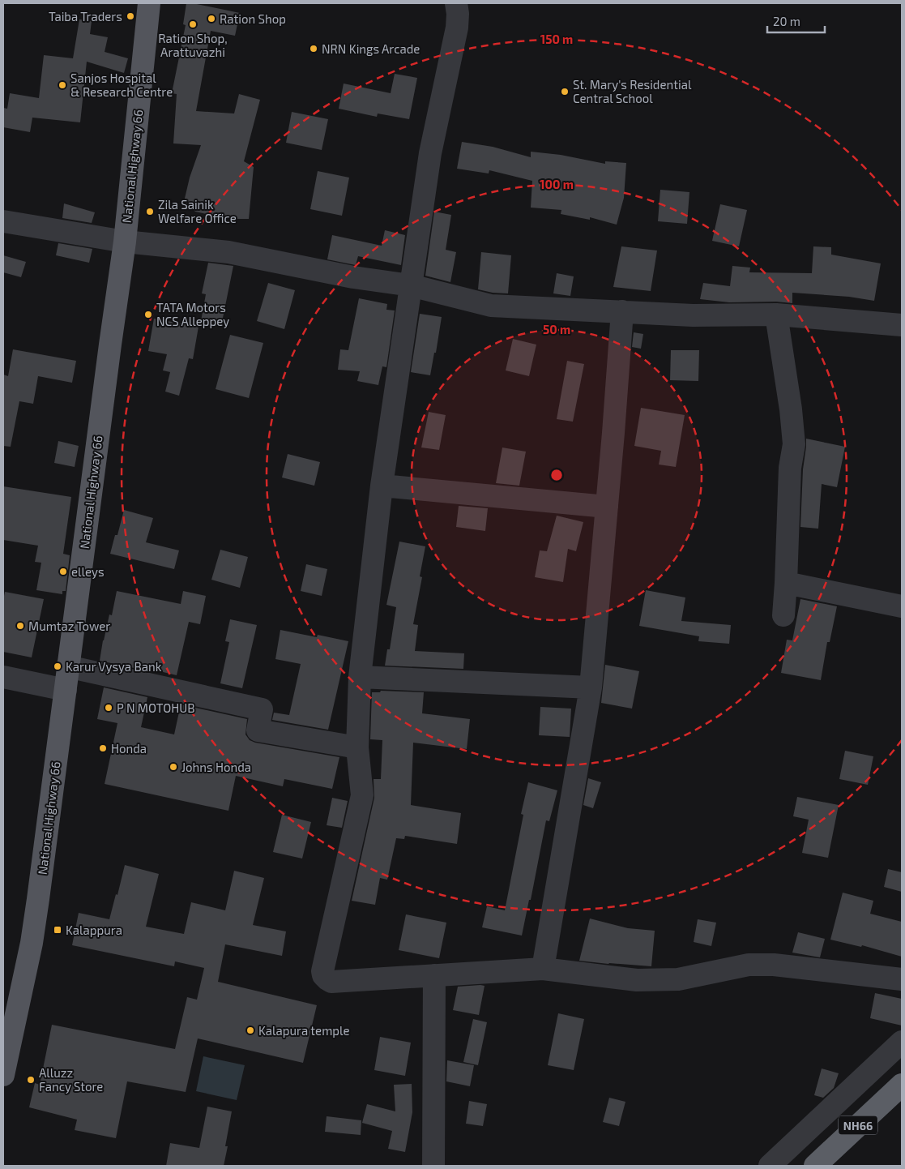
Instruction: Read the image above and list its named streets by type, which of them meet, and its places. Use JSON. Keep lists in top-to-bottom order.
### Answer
{
  "streets": {
    "highway": ["NH66"],
    "main road": ["National Highway 66"]
  },
  "places": {
    "other": [
      "Taiba Traders",
      "Ration Shop",
      "Ration Shop, Arattuvazhi",
      "NRN Kings Arcade",
      "Sanjos Hospital & Research Centre",
      "St. Mary's Residential Central School",
      "Zila Sainik Welfare Office",
      "TATA Motors NCS Alleppey",
      "elleys",
      "Mumtaz Tower",
      "Karur Vysya Bank",
      "P N MOTOHUB",
      "Honda",
      "Johns Honda",
      "Kalapura temple",
      "Alluzz Fancy Store"
    ],
    "transit": ["Kalappura"]
  },
  "scale_bar": "20 m",
  "rings": ["150 m", "100 m", "50 m"]
}
